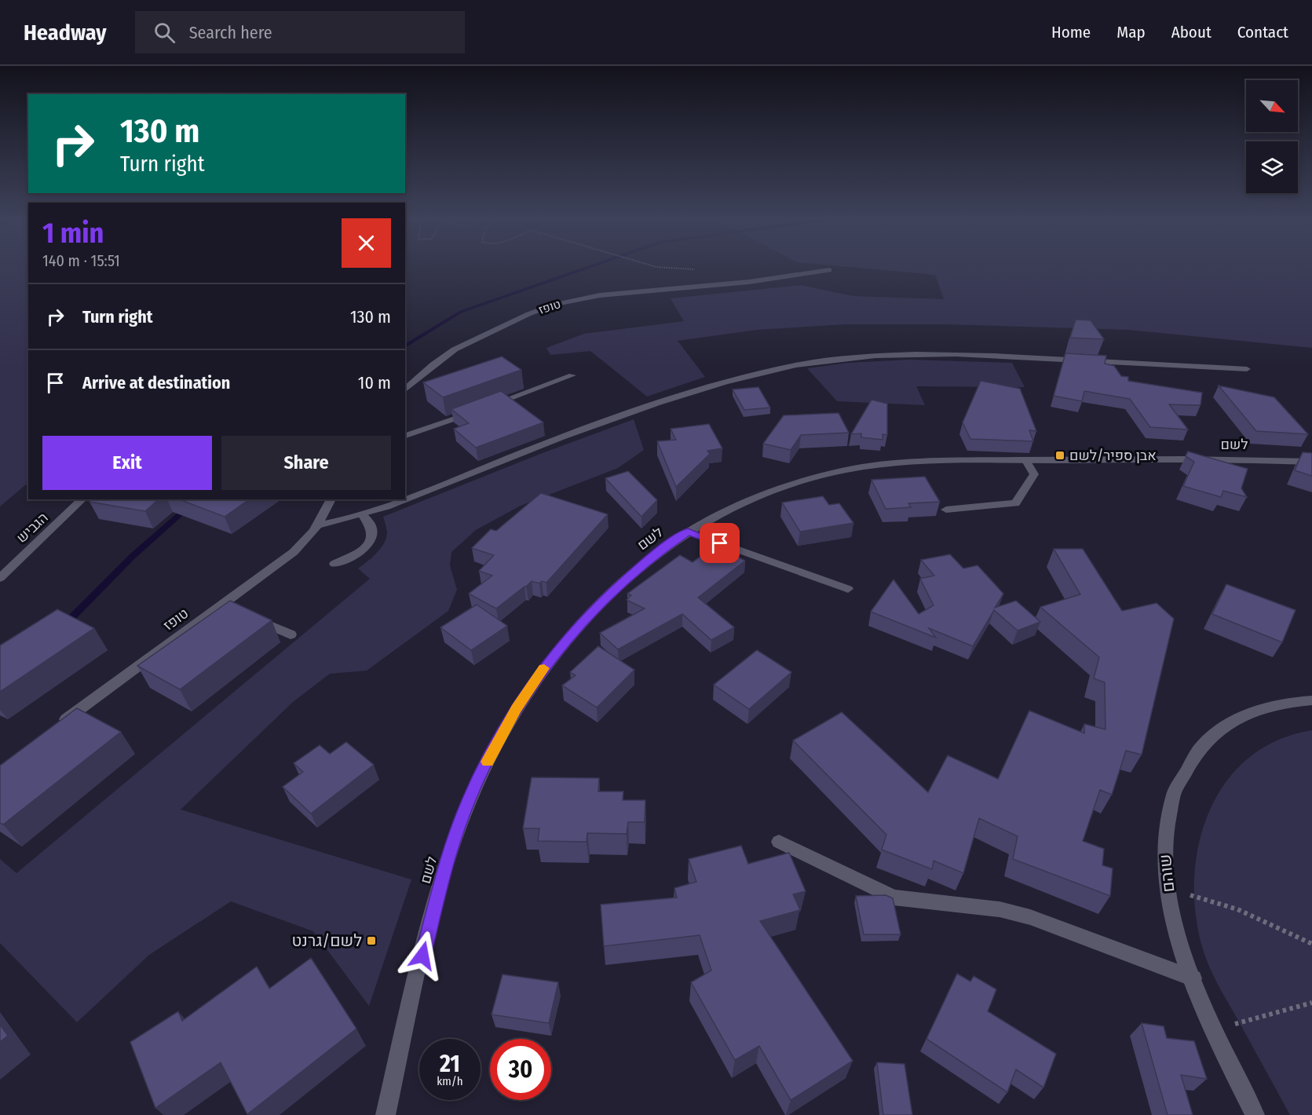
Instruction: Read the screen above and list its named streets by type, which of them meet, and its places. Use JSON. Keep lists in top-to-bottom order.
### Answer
{
  "streets": {
    "street": [
      "טופז",
      "לשם",
      "הגביש",
      "שוהם"
    ]
  },
  "places": {
    "transit": ["אבן ספיר/לשם", "לשם/גרנט"]
  },
  "north": "bottom right",
  "page": {
    "header": "Headway",
    "search": "Search here",
    "nav": [
      "Home",
      "Map",
      "About",
      "Contact"
    ],
    "turn": ["130 m", "Turn right"],
    "heading": ["1 min", "140 m · 15:51"],
    "list": [
      {
        "name": "Turn right",
        "value": "130 m"
      },
      {
        "name": "Arrive at destination",
        "value": "10 m"
      }
    ],
    "buttons": ["Exit", "Share"],
    "speed": "21 km/h",
    "limit": "30"
  }
}
